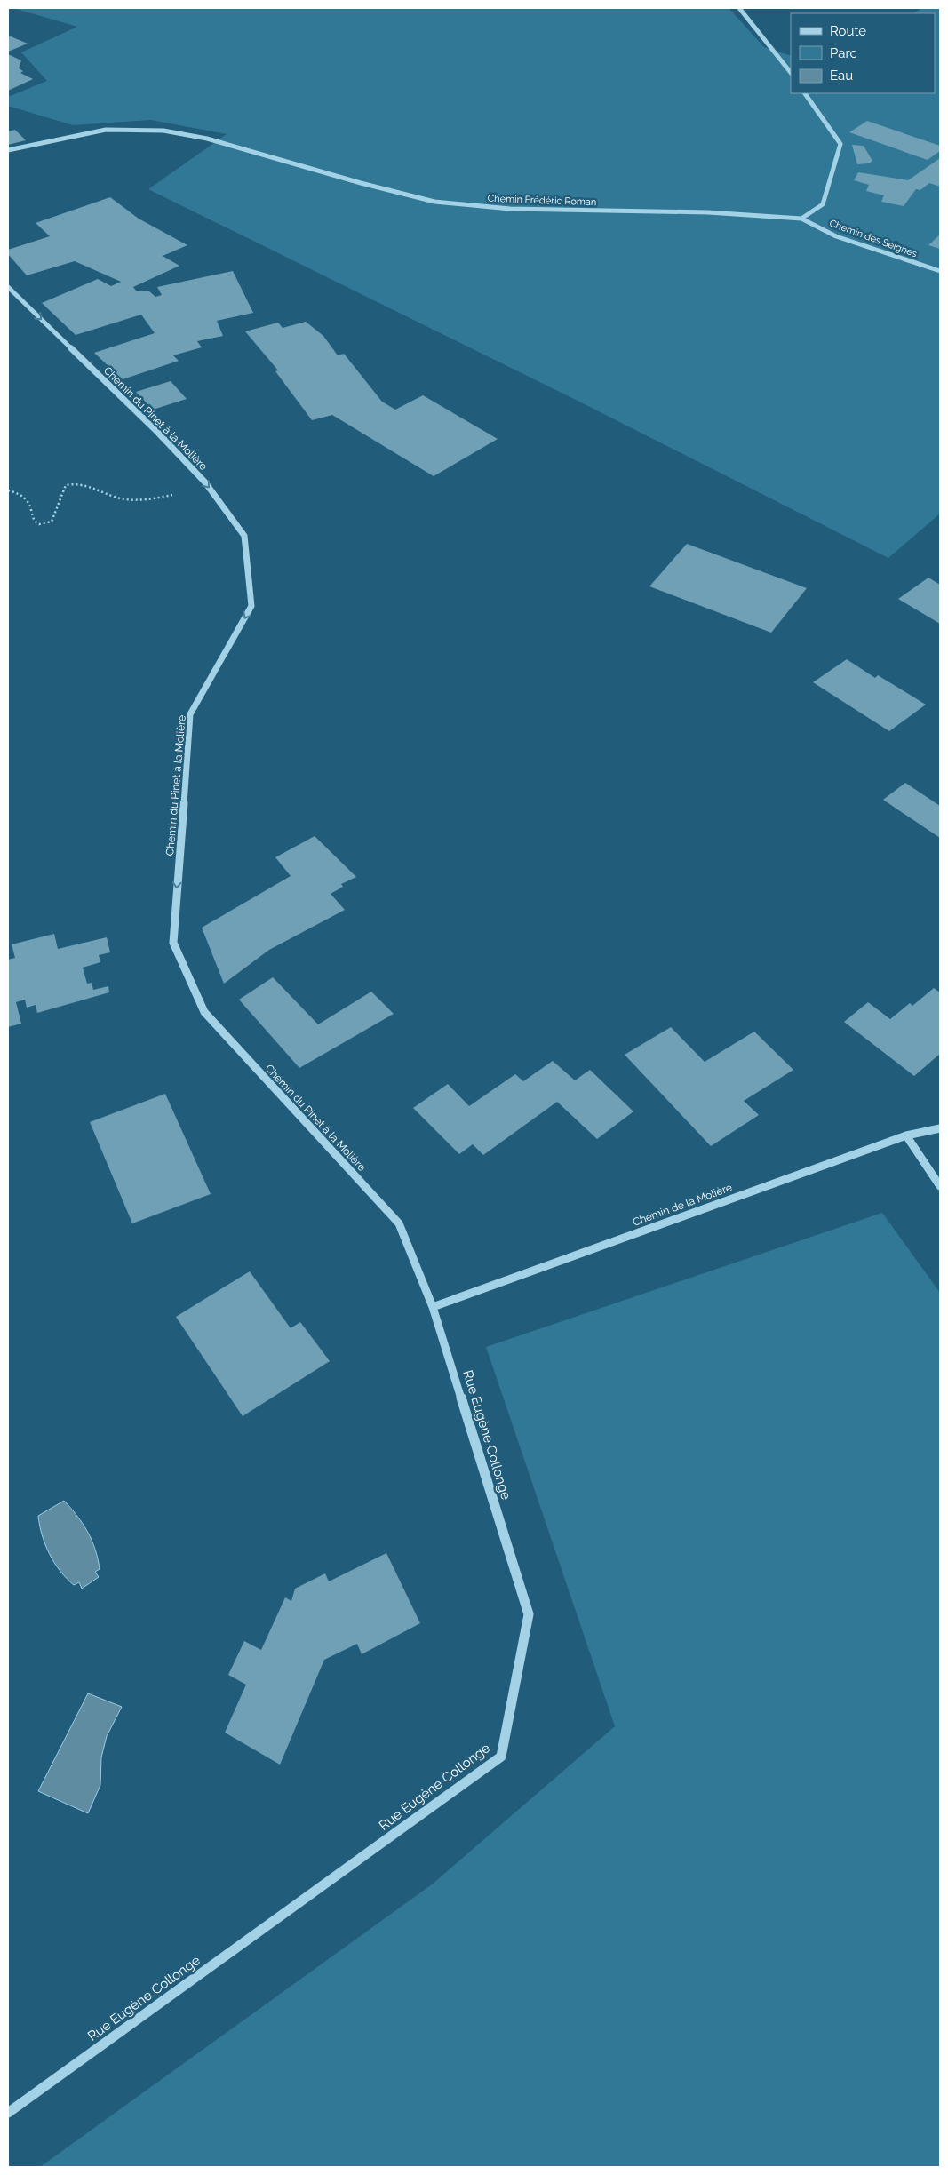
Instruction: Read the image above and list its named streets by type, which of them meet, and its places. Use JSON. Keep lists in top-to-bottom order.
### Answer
{
  "streets": {
    "street": [
      "Chemin Frédéric Roman",
      "Chemin des Seignes",
      "Chemin du Pinet à la Molière",
      "Chemin de la Molière",
      "Rue Eugène Collonge"
    ]
  },
  "crossings": [
    ["Chemin Frédéric Roman", "Chemin des Seignes"],
    ["Chemin du Pinet à la Molière", "Chemin de la Molière"],
    ["Chemin du Pinet à la Molière", "Rue Eugène Collonge"],
    ["Chemin de la Molière", "Rue Eugène Collonge"]
  ],
  "one_way": ["Chemin du Pinet à la Molière"],
  "legend": ["Route", "Parc", "Eau"]
}
